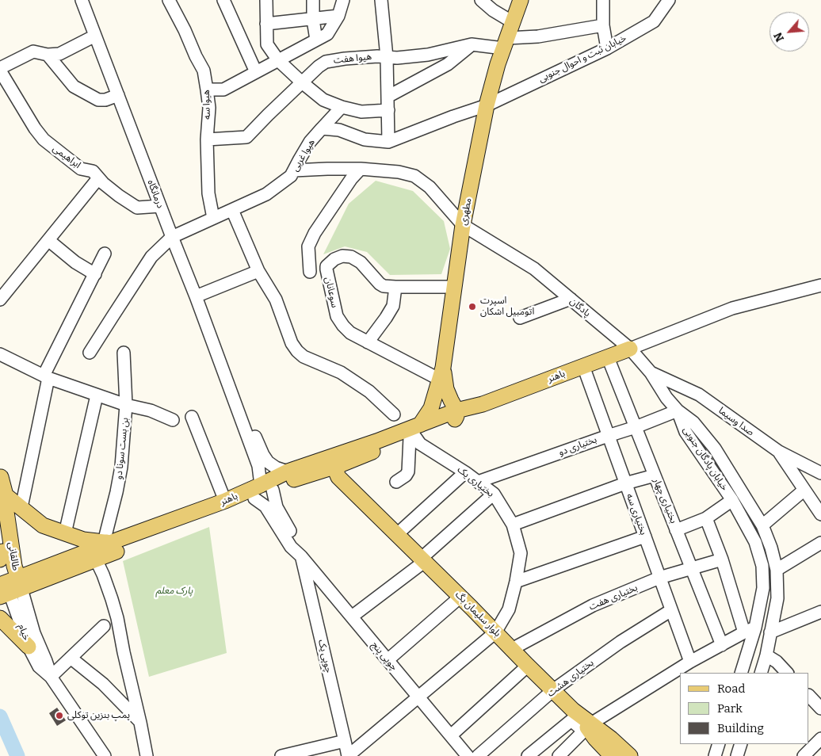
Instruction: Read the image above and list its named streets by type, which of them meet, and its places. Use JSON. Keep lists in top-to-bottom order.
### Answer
{
  "streets": {
    "main road": [
      "مطهری",
      "باهنر",
      "طالقانی",
      "بلوار سلیمان بگ"
    ],
    "street": [
      "هیوا هفت",
      "خیابان ثبت و احوال جنوبی",
      "هیوا سه",
      "هیوا غربی",
      "ابراهیمی",
      "درمانگاه",
      "سوعانان",
      "پادگان",
      "صدا وسیما",
      "بختیاری دو",
      "بن بست سونا دو",
      "خیابان پادگان جنوبی",
      "بختیاری یک",
      "بختیاری چهار",
      "بختیاری سه",
      "بختیاری هفت",
      "خیام",
      "چوپی یک",
      "چوپی پنج",
      "بختیاری هشت"
    ]
  },
  "crossings": [
    ["هیوا هفت", "هیوا سه"],
    ["هیوا هفت", "مطهری"],
    ["خیابان ثبت و احوال جنوبی", "هیوا غربی"],
    ["خیابان ثبت و احوال جنوبی", "مطهری"],
    ["هیوا سه", "هیوا غربی"],
    ["هیوا غربی", "درمانگاه"],
    ["هیوا غربی", "مطهری"],
    ["هیوا غربی", "پادگان"],
    ["ابراهیمی", "درمانگاه"],
    ["درمانگاه", "باهنر"],
    ["درمانگاه", "چوپی یک"],
    ["مطهری", "سوعانان"],
    ["مطهری", "پادگان"],
    ["مطهری", "باهنر"],
    ["مطهری", "بختیاری یک"],
    ["پادگان", "باهنر"],
    ["پادگان", "صدا وسیما"],
    ["پادگان", "بختیاری دو"],
    ["پادگان", "خیابان پادگان جنوبی"],
    ["باهنر", "بن بست سونا دو"],
    ["باهنر", "بختیاری یک"],
    ["باهنر", "بختیاری چهار"],
    ["باهنر", "بختیاری سه"],
    ["باهنر", "طالقانی"],
    ["باهنر", "بلوار سلیمان بگ"],
    ["باهنر", "خیام"],
    ["باهنر", "چوپی یک"],
    ["بختیاری دو", "خیابان پادگان جنوبی"],
    ["بختیاری دو", "بختیاری یک"],
    ["بختیاری دو", "بختیاری چهار"],
    ["بختیاری دو", "بختیاری سه"],
    ["بختیاری یک", "بلوار سلیمان بگ"],
    ["بختیاری یک", "چوپی یک"],
    ["بختیاری یک", "چوپی پنج"],
    ["بختیاری چهار", "بختیاری هفت"],
    ["بختیاری سه", "بختیاری هفت"],
    ["بختیاری سه", "بختیاری هشت"],
    ["طالقانی", "خیام"],
    ["بختیاری هفت", "بلوار سلیمان بگ"],
    ["بلوار سلیمان بگ", "بختیاری هشت"],
    ["چوپی یک", "چوپی پنج"]
  ],
  "parks": ["پارک معلم"],
  "places": ["اسپرت اتومبیل اشکان", "پمپ بنزین توکلی"],
  "legend": ["Road", "Park", "Building"],
  "north": "bottom left"
}
